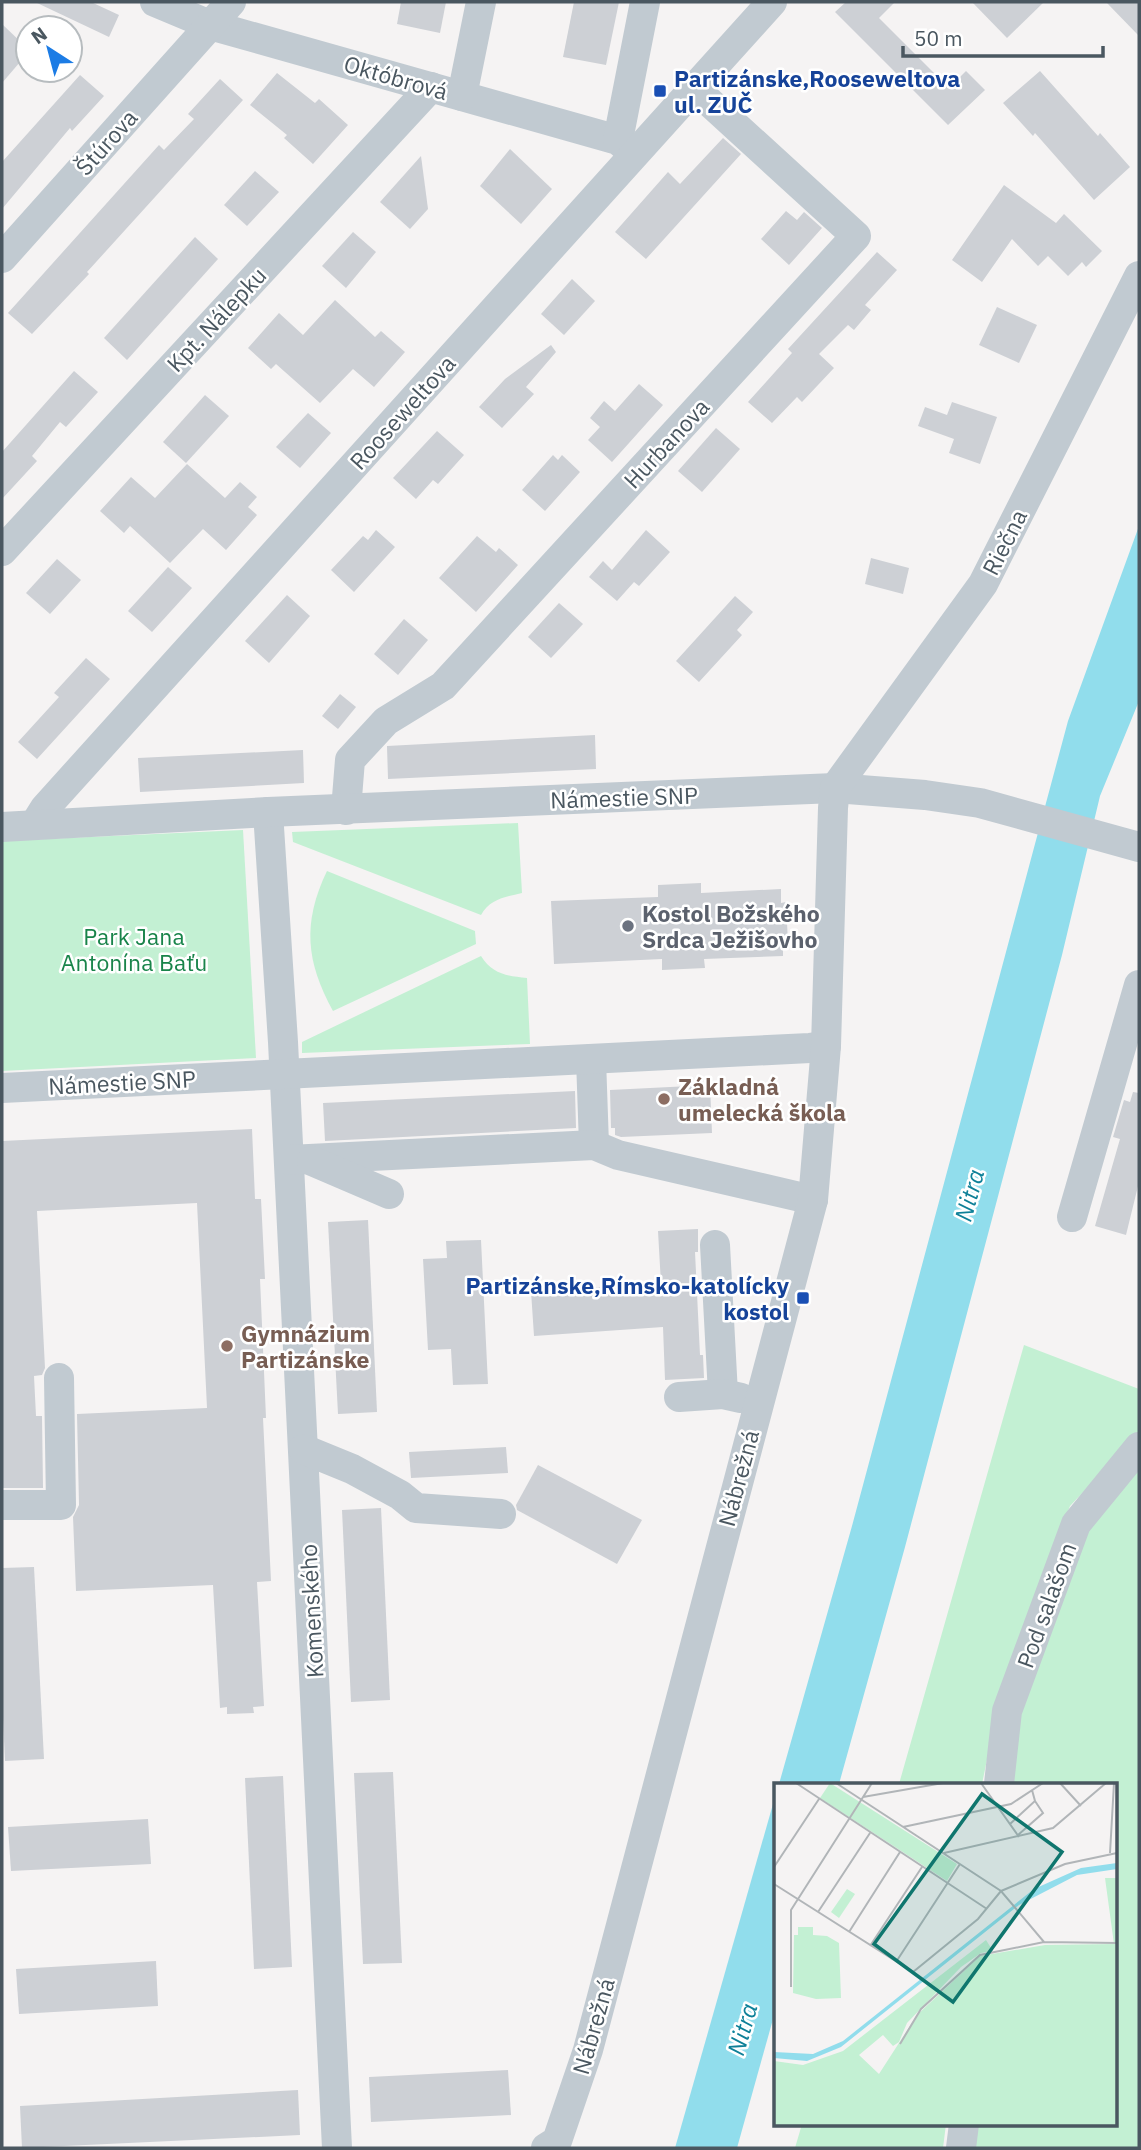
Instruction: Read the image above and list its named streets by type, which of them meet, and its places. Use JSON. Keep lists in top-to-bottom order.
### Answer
{
  "streets": {
    "street": [
      "Októbrová",
      "Štúrova",
      "Kpt. Nálepku",
      "Rooseweltova",
      "Hurbanova",
      "Riečna",
      "Námestie SNP",
      "Nábrežná",
      "Pod salašom",
      "Komenského"
    ]
  },
  "crossings": [
    ["Októbrová", "Štúrova"],
    ["Októbrová", "Kpt. Nálepku"],
    ["Októbrová", "Rooseweltova"],
    ["Rooseweltova", "Hurbanova"],
    ["Rooseweltova", "Námestie SNP"],
    ["Hurbanova", "Námestie SNP"],
    ["Riečna", "Námestie SNP"],
    ["Riečna", "Nábrežná"],
    ["Námestie SNP", "Nábrežná"],
    ["Námestie SNP", "Komenského"]
  ],
  "water": ["Nitra"],
  "parks": ["Park Jana Antonína Baťu"],
  "places": {
    "transit": ["Partizánske,Rooseweltova ul. ZUČ", "Partizánske,Rímsko-katolícky kostol"],
    "other": ["Kostol Božského Srdca Ježišovho", "Základná umelecká škola", "Gymnázium Partizánske"]
  },
  "scale_bar": "50 m",
  "north": "top left"
}
